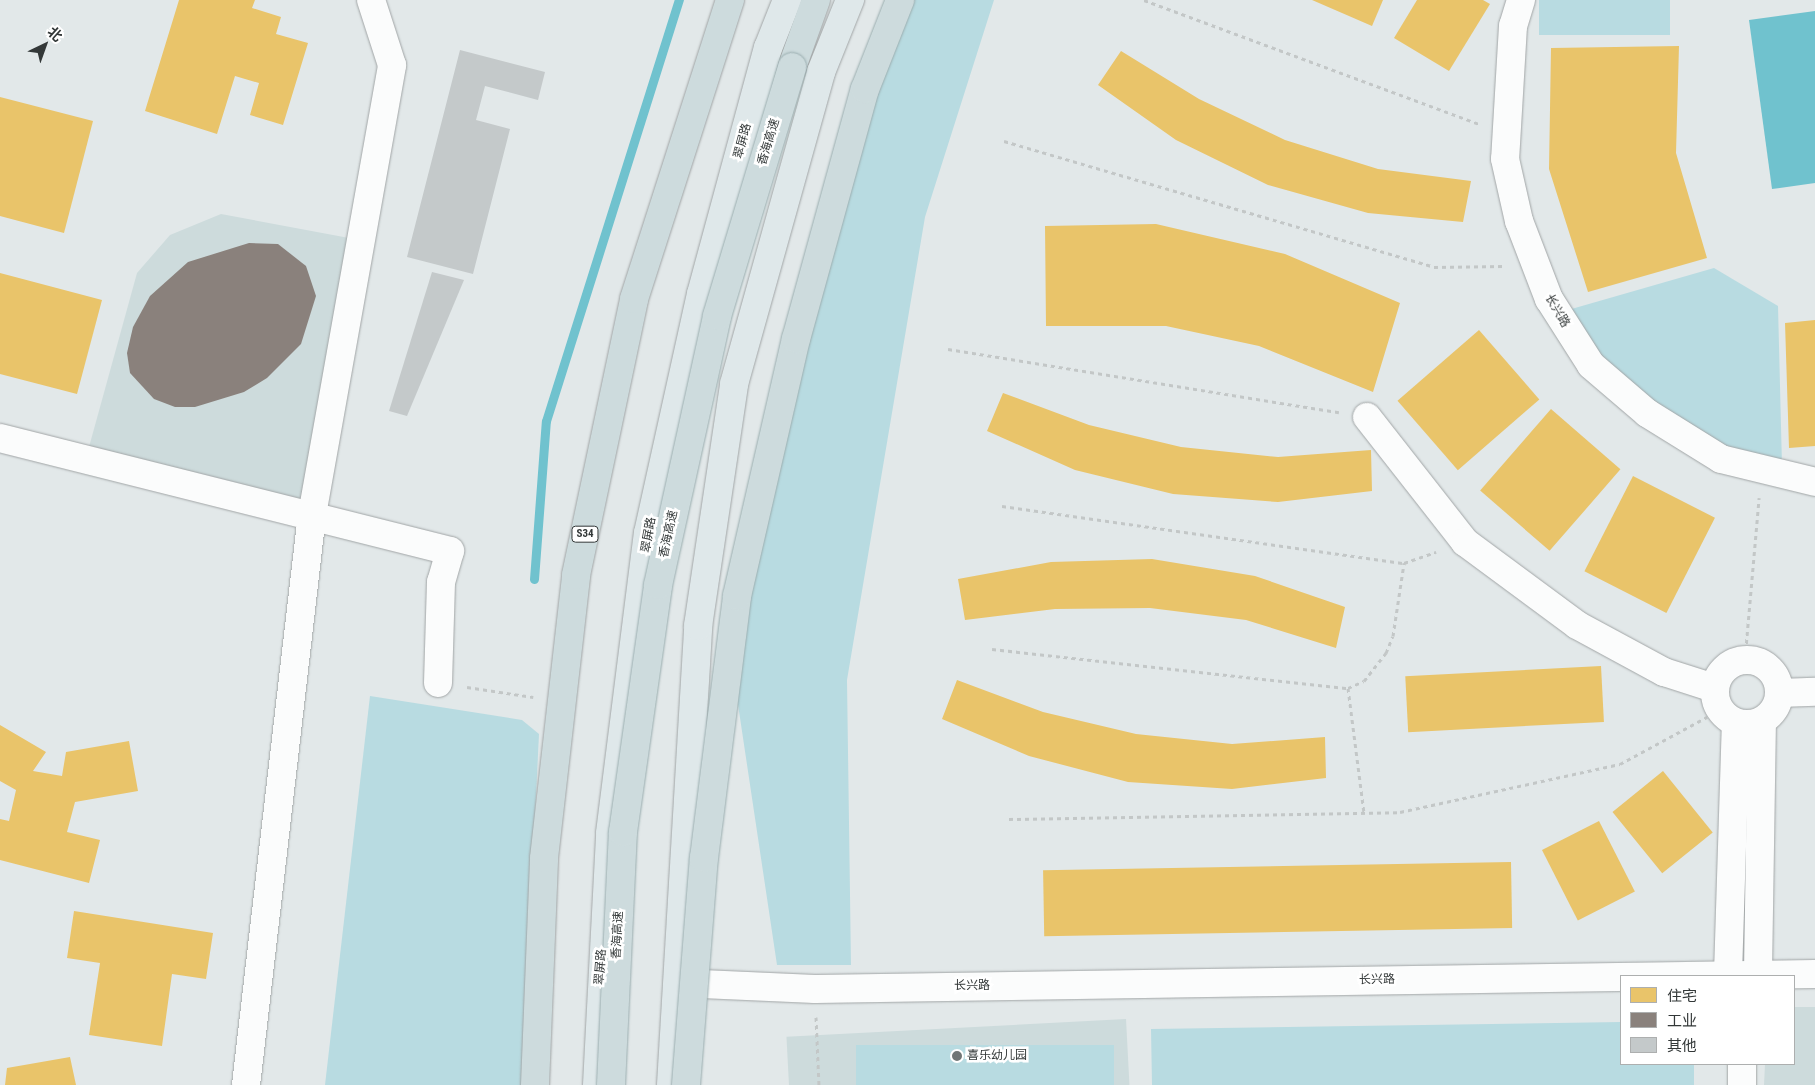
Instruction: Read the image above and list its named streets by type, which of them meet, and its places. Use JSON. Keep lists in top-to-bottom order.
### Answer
{
  "streets": {
    "highway": ["香海高速", "S34"],
    "main road": ["翠屏路"],
    "street": ["长兴路"]
  },
  "places": ["喜乐幼儿园"],
  "legend": ["住宅", "工业", "其他"],
  "north": "top right"
}
